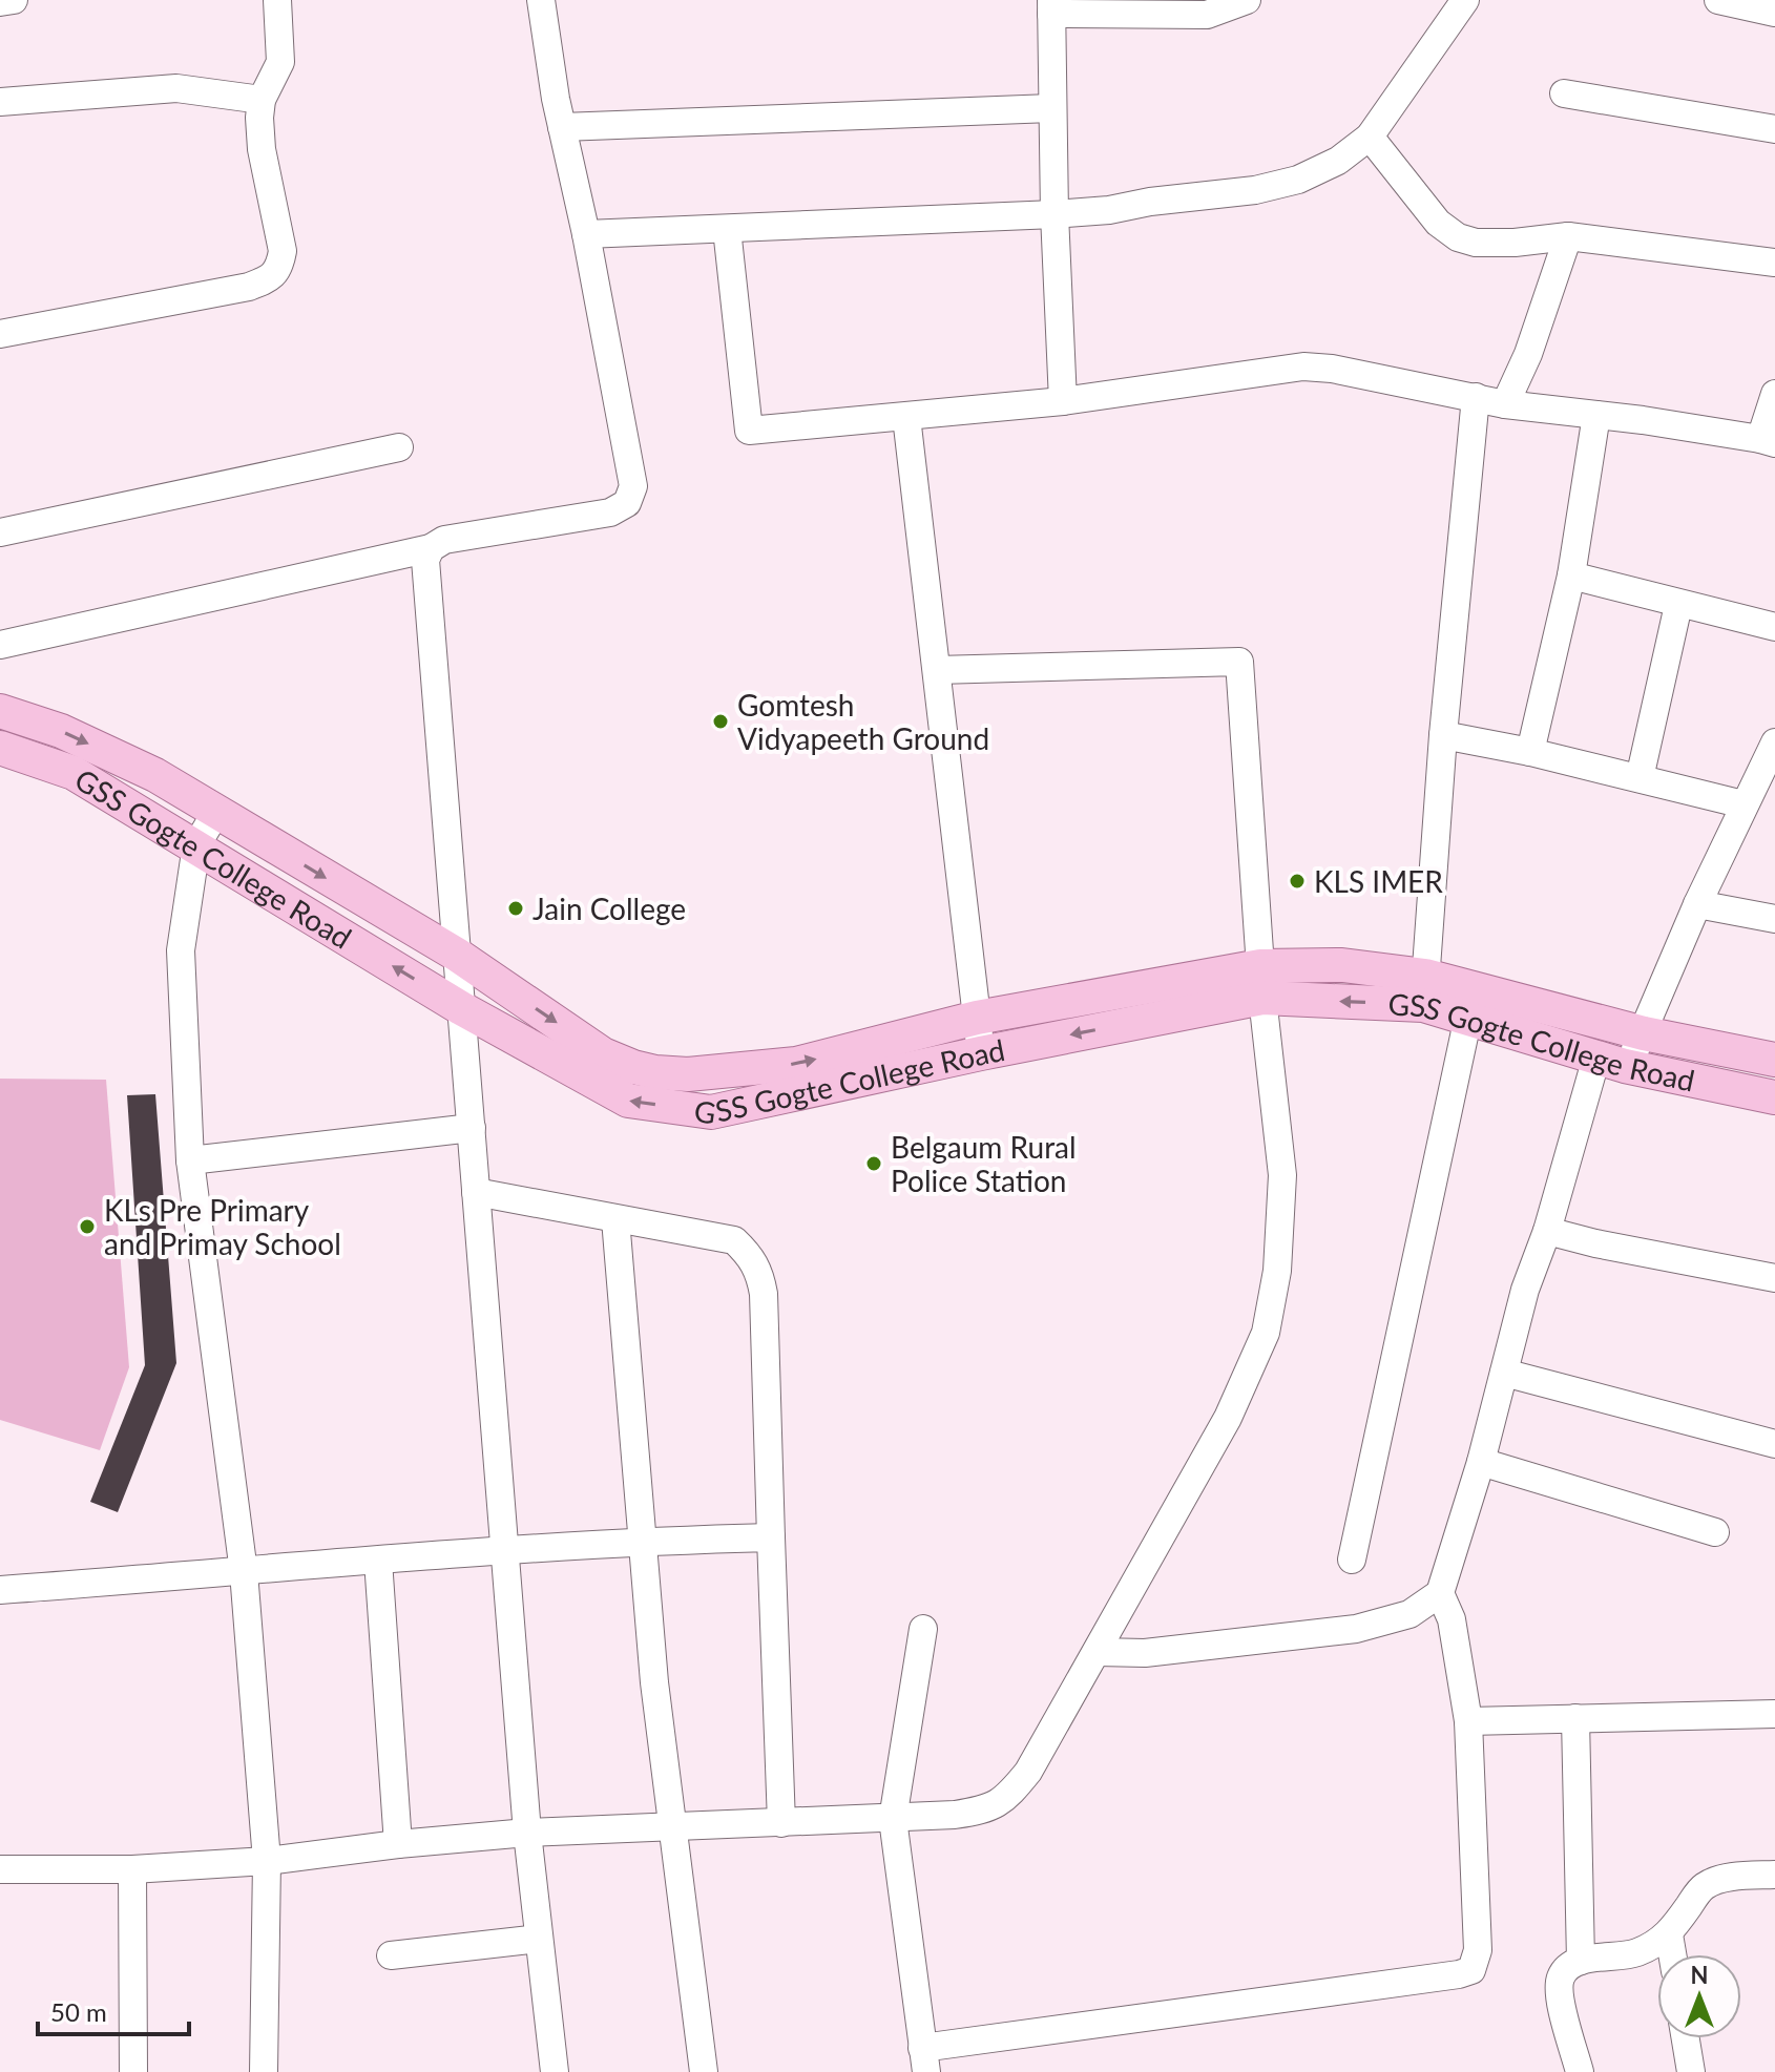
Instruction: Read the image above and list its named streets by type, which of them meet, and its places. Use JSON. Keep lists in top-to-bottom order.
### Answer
{
  "streets": {
    "main road": ["GSS Gogte College Road"]
  },
  "places": [
    "Gomtesh Vidyapeeth Ground",
    "KLS IMER",
    "Jain College",
    "Belgaum Rural Police Station",
    "KLs Pre Primary and Primay School"
  ],
  "scale_bar": "50 m",
  "north": "top"
}
